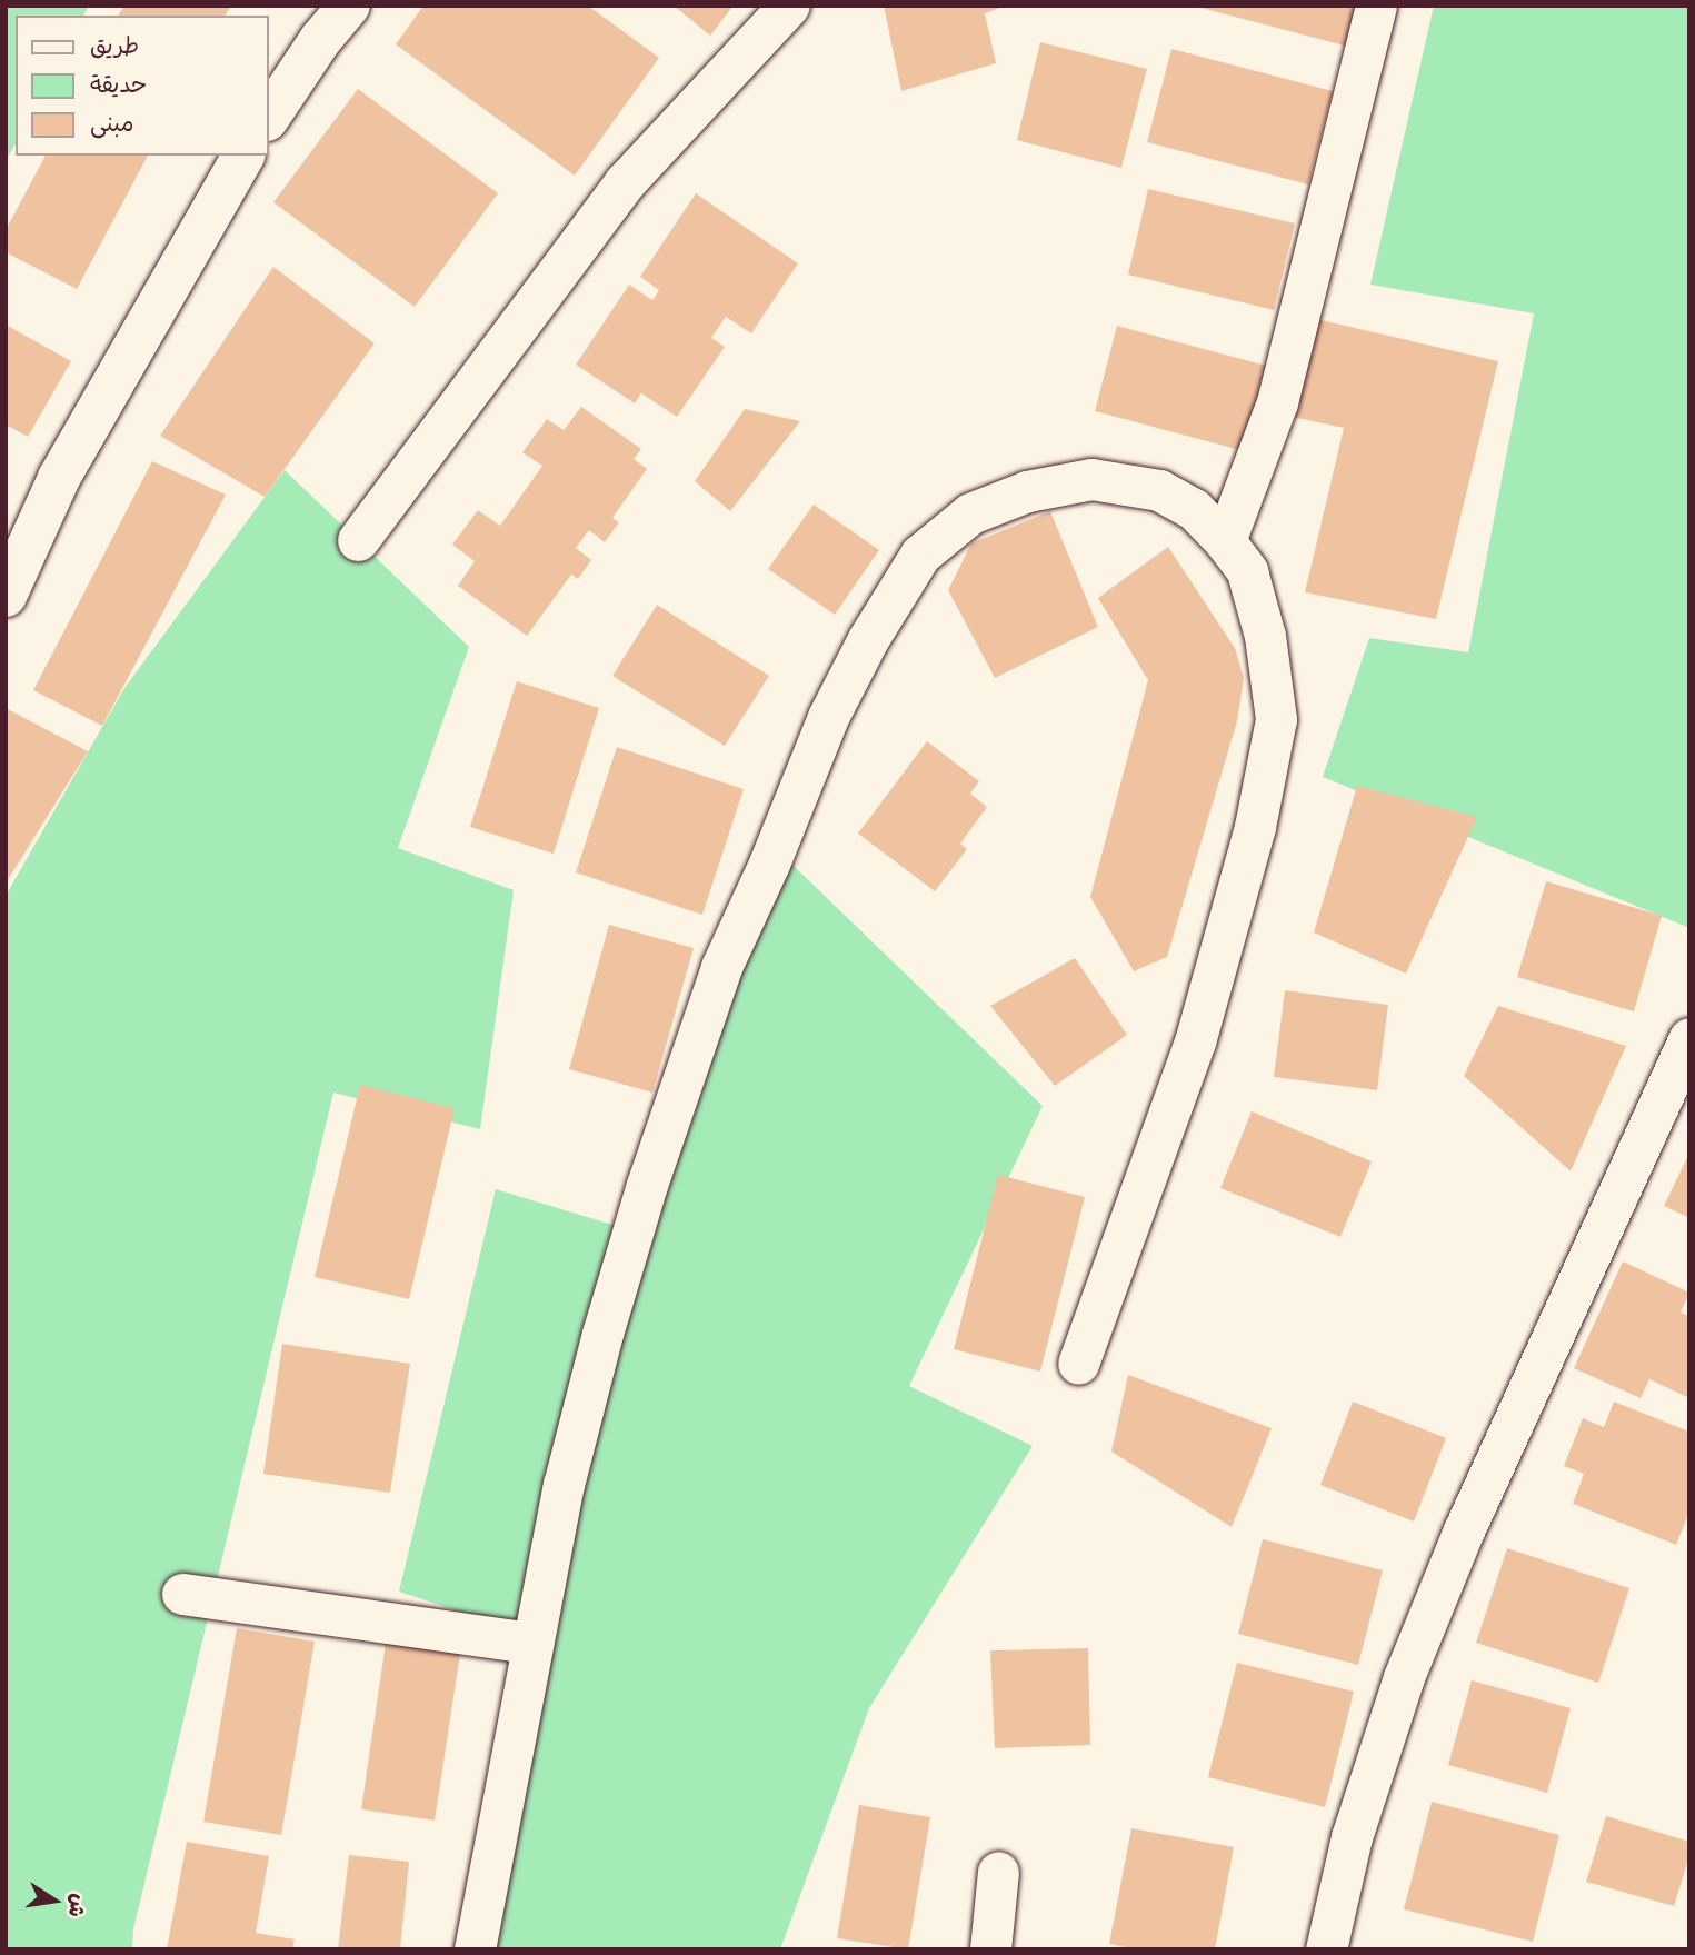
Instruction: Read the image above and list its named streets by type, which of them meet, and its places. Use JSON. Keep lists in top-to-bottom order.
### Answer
{
  "legend": ["طريق", "حديقة", "مبنى"],
  "north": "right"
}
